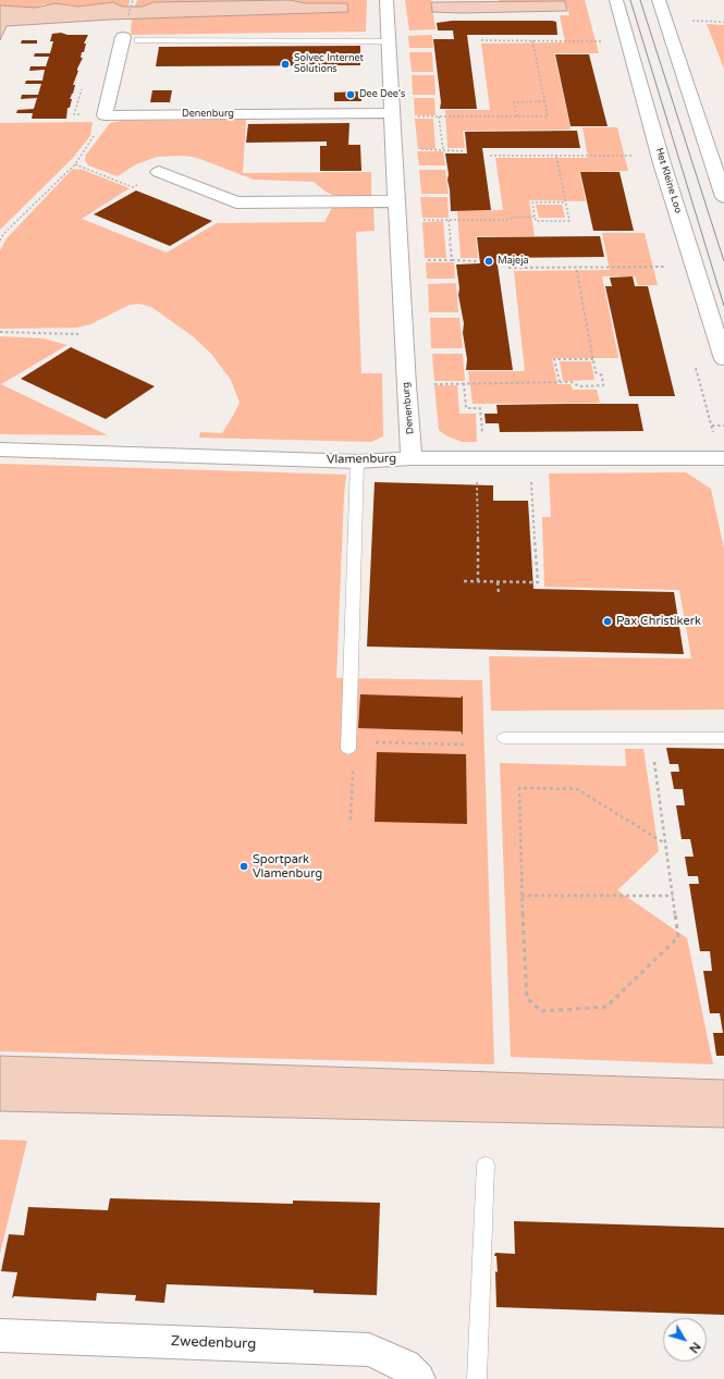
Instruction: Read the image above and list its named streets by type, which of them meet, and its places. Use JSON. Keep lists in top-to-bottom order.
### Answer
{
  "streets": {
    "street": [
      "Denenburg",
      "Het Kleine Loo",
      "Vlamenburg",
      "Zwedenburg"
    ]
  },
  "crossings": [
    ["Denenburg", "Vlamenburg"]
  ],
  "places": [
    "Solvec Internet Solutions",
    "Dee Dee's",
    "Majeja",
    "Pax Christikerk",
    "Sportpark Vlamenburg"
  ],
  "north": "bottom right"
}
